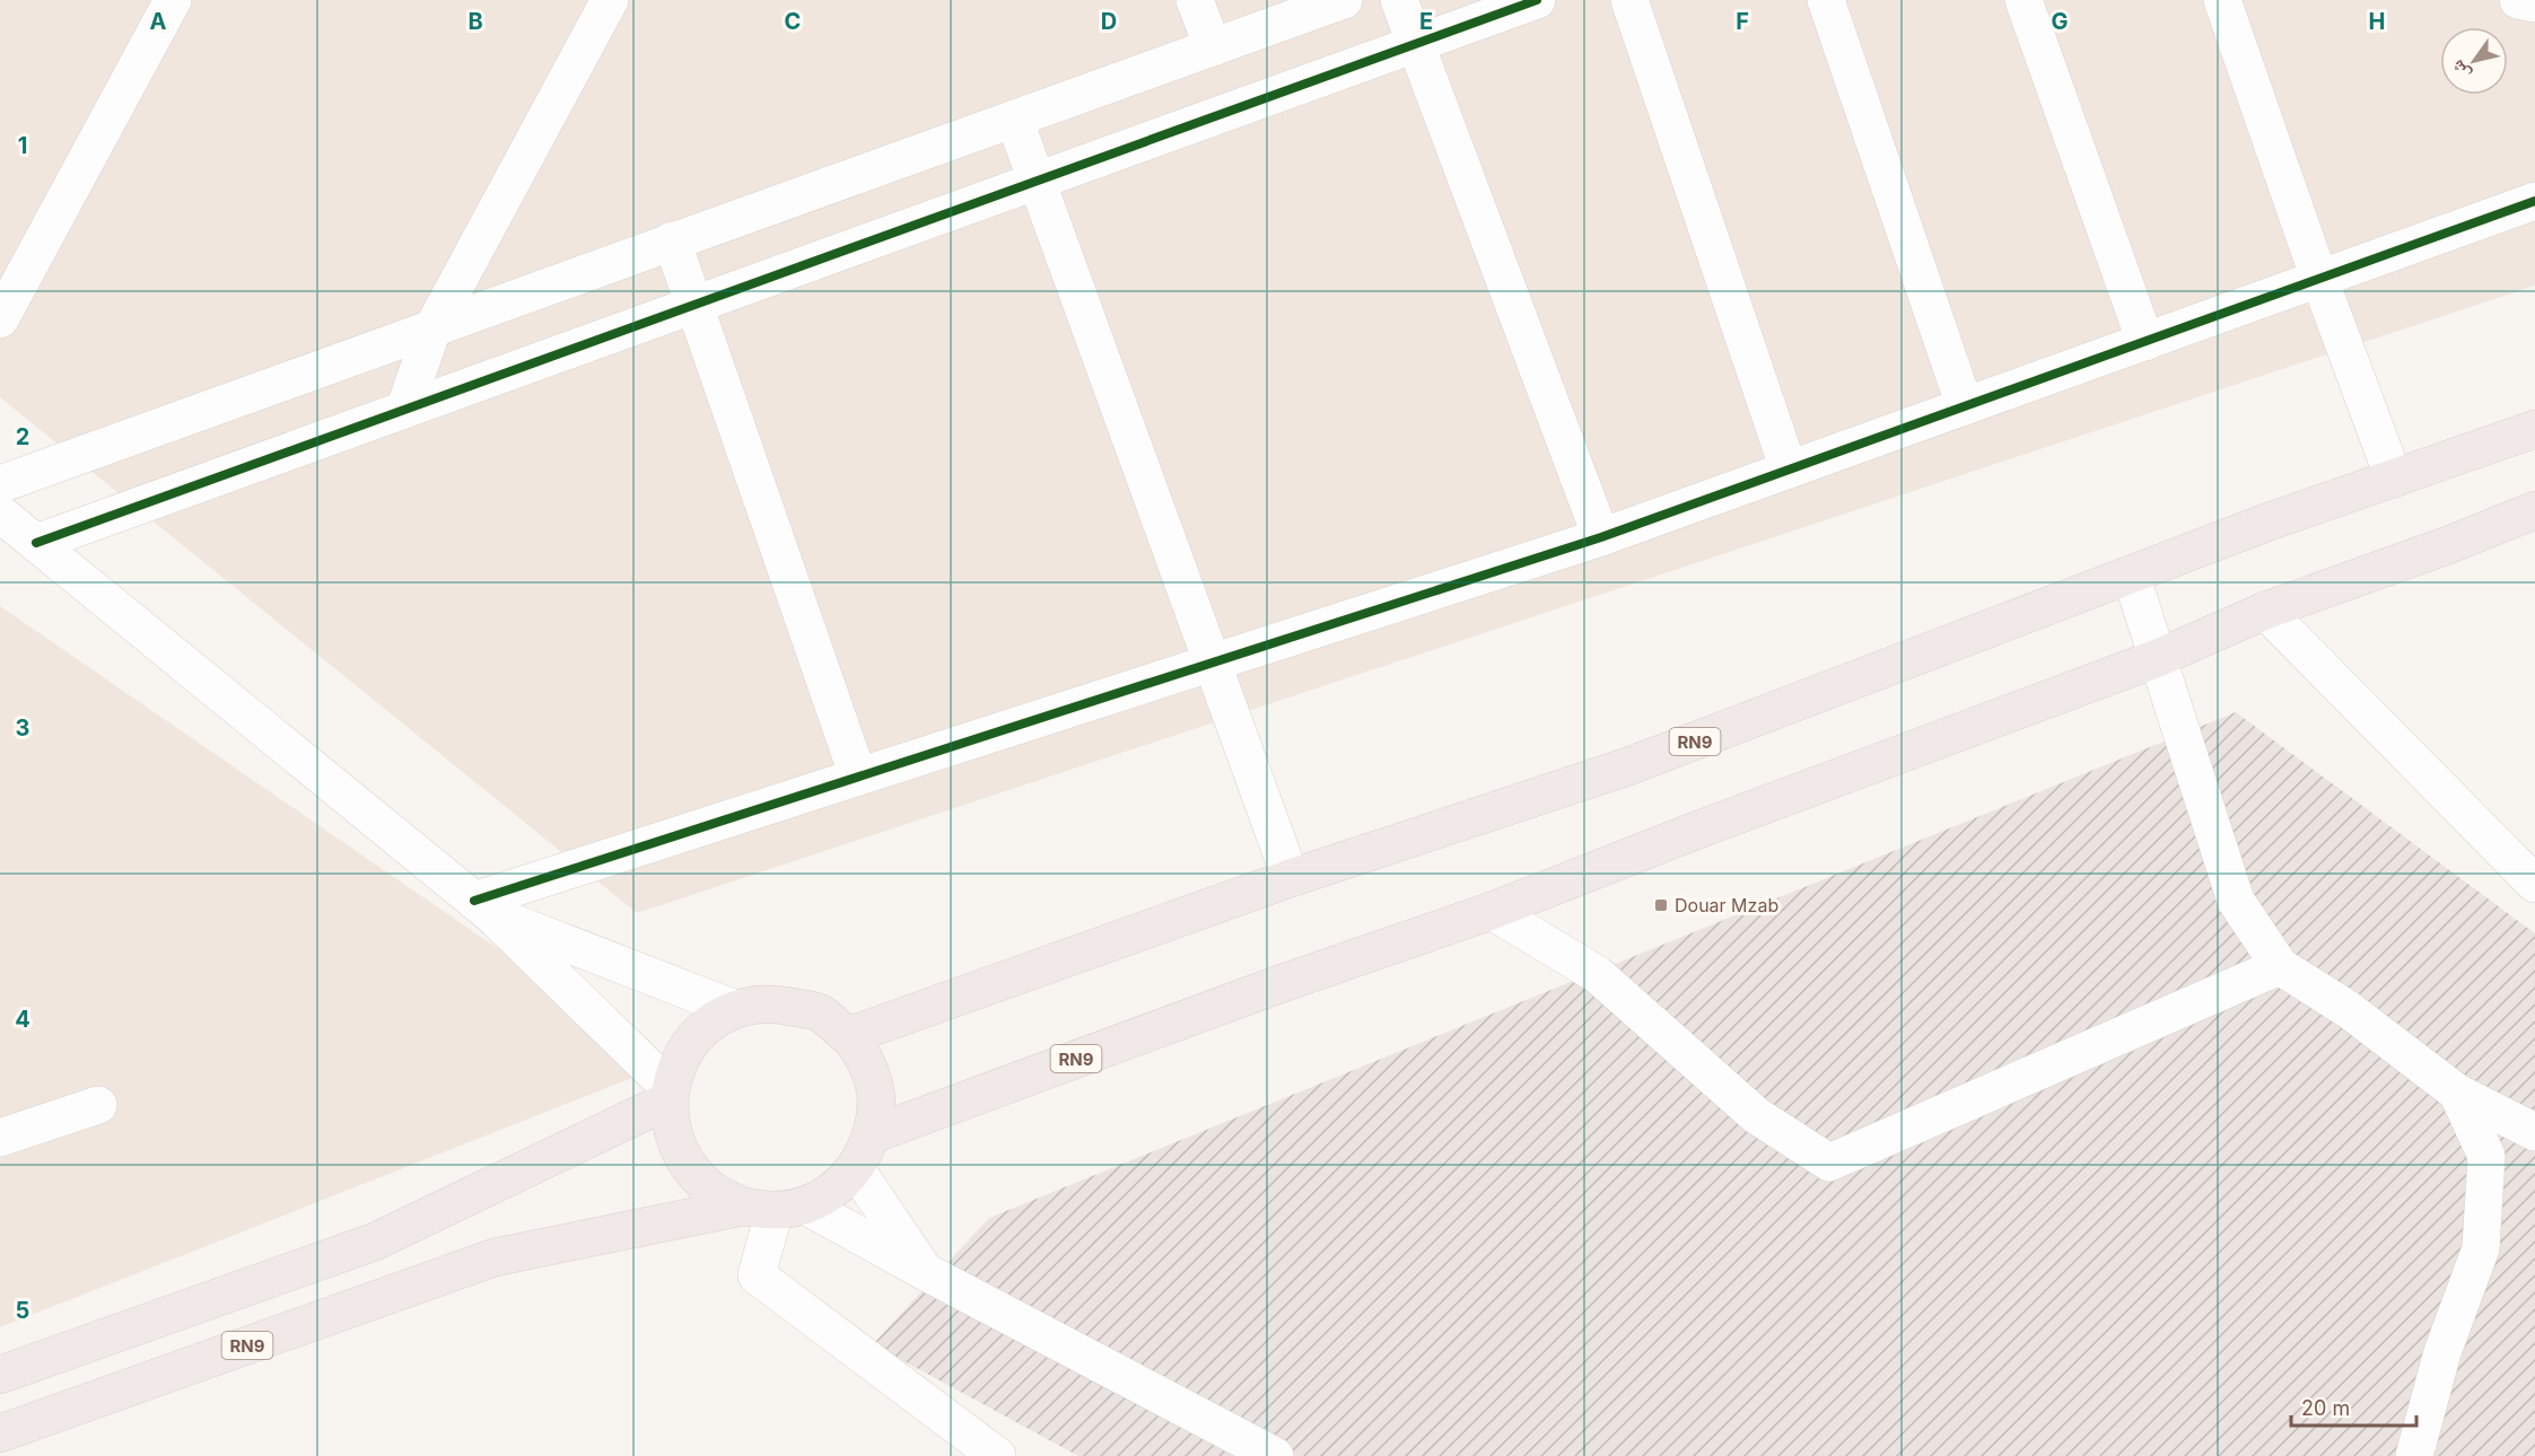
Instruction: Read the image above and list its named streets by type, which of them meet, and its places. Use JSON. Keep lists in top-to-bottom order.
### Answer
{
  "streets": {
    "highway": ["RN9"]
  },
  "places": {
    "transit": ["Douar Mzab"]
  },
  "scale_bar": "20 m",
  "north": "bottom left",
  "grid": {
    "columns": [
      "A",
      "B",
      "C",
      "D",
      "E",
      "F",
      "G",
      "H"
    ],
    "rows": [
      "1",
      "2",
      "3",
      "4",
      "5"
    ]
  }
}
